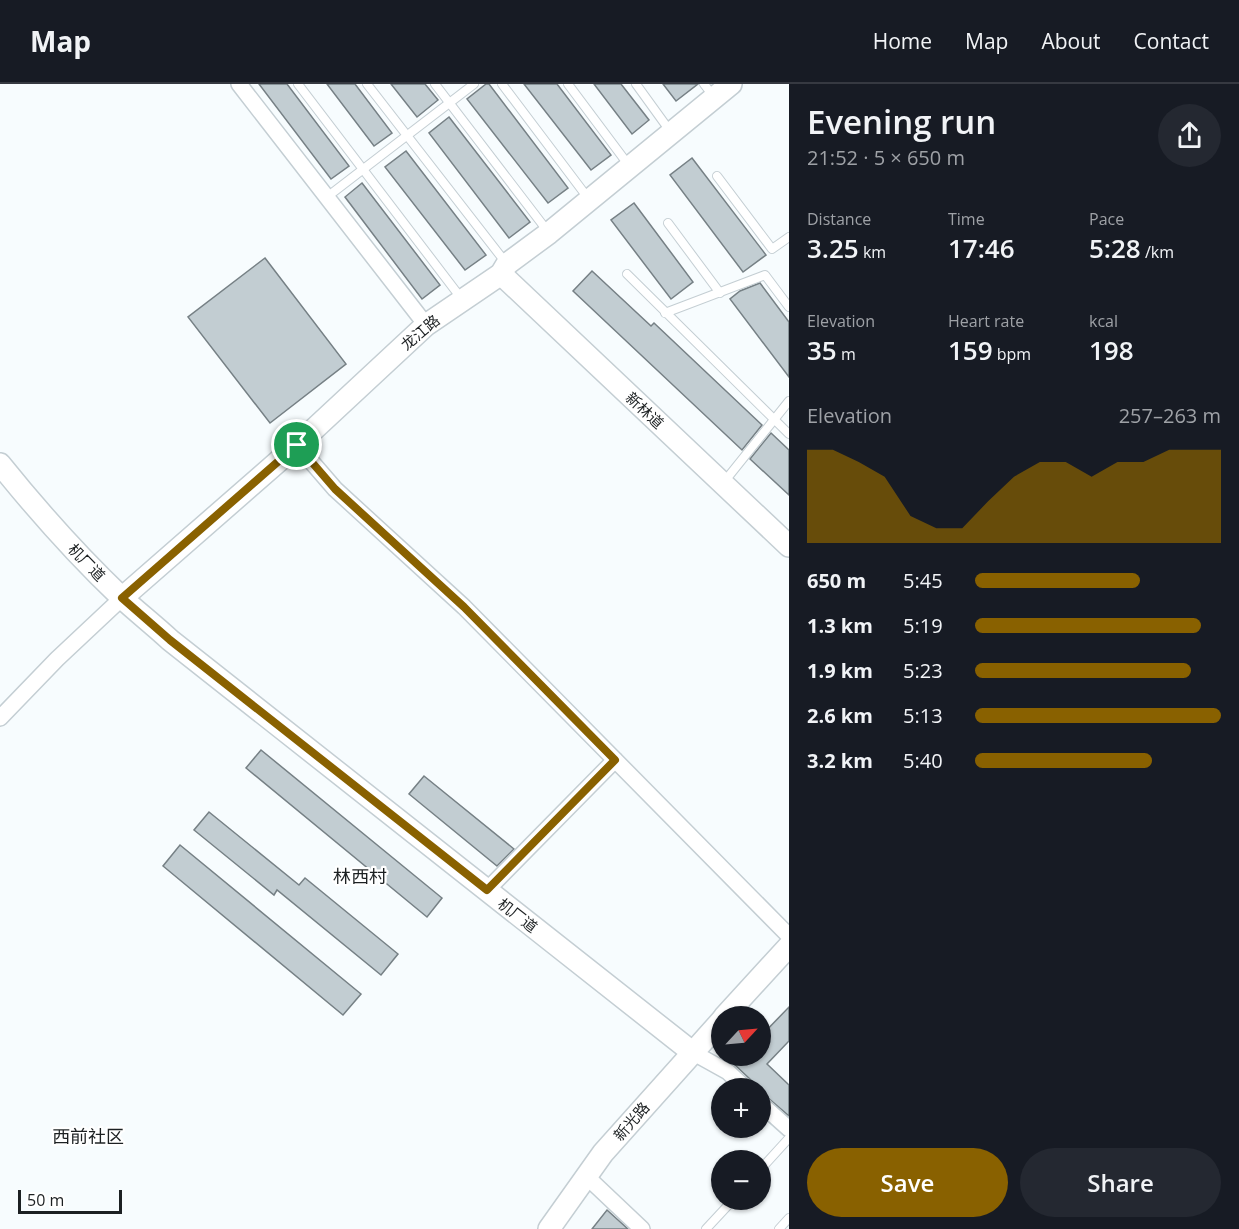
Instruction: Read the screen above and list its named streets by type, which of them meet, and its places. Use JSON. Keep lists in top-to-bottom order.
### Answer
{
  "streets": {
    "street": [
      "龙江路",
      "新林道",
      "机厂道",
      "新光路"
    ]
  },
  "crossings": [
    ["龙江路", "新林道"],
    ["龙江路", "机厂道"],
    ["机厂道", "新光路"]
  ],
  "districts": ["林西村", "西前社区"],
  "scale_bar": "50 m",
  "north": "top right",
  "page": {
    "header": "Map",
    "nav": [
      "Home",
      "Map",
      "About",
      "Contact"
    ],
    "heading": ["Evening run", "21:52 · 5 × 650 m"],
    "stats": [
      ["Distance", "3.25 km"],
      ["Time", "17:46"],
      ["Pace", "5:28 /km"],
      ["Elevation", "35 m"],
      ["Heart rate", "159 bpm"],
      ["kcal", "198"]
    ],
    "chart": ["Elevation", "257–263 m"],
    "list": [
      {
        "name": "650 m",
        "note": "5:45"
      },
      {
        "name": "1.3 km",
        "note": "5:19"
      },
      {
        "name": "1.9 km",
        "note": "5:23"
      },
      {
        "name": "2.6 km",
        "note": "5:13"
      },
      {
        "name": "3.2 km",
        "note": "5:40"
      }
    ],
    "map_buttons": ["+", "−"],
    "buttons": ["Save", "Share"],
    "scale": "50 m"
  }
}
